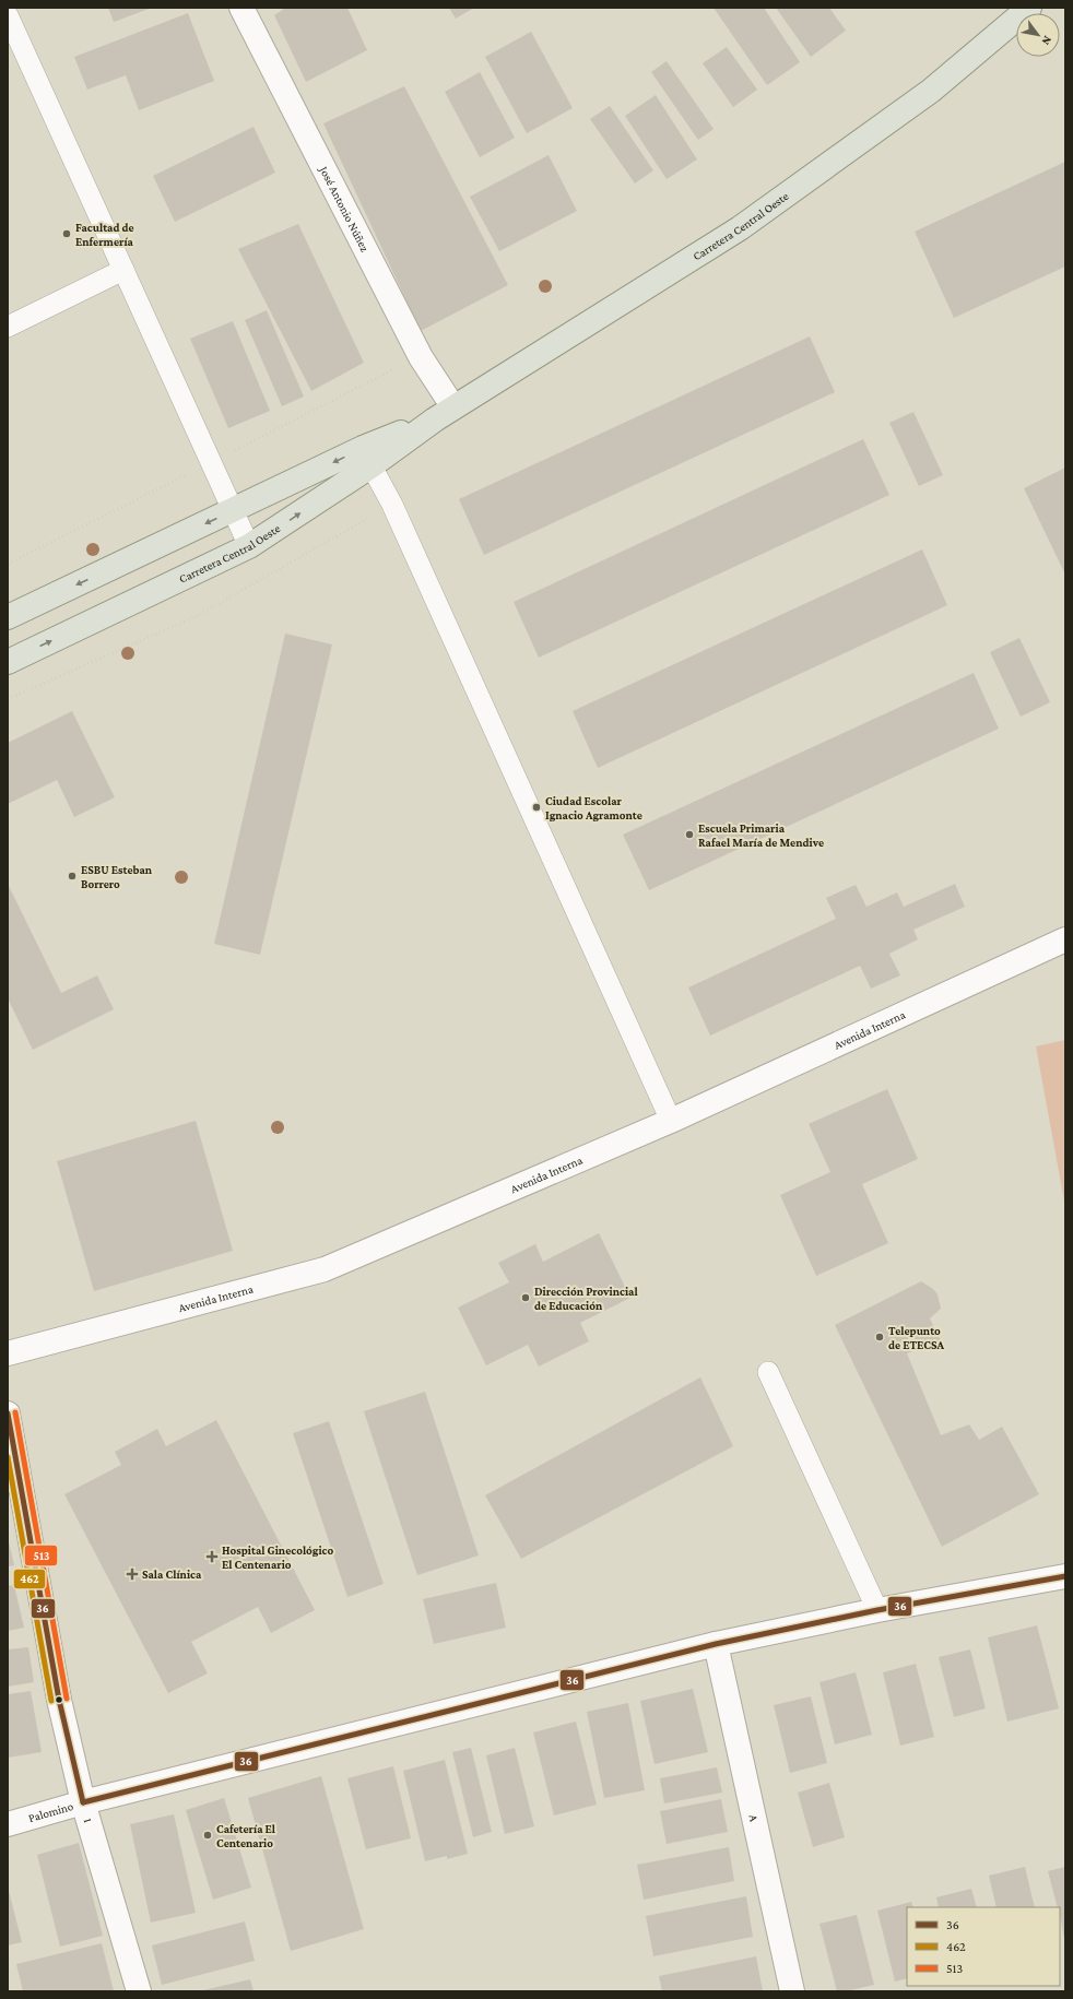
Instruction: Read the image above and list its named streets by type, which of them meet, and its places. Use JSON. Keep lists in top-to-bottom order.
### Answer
{
  "streets": {
    "main road": ["Carretera Central Oeste"],
    "street": [
      "José Antonio Núñez",
      "Avenida Interna",
      "Palomino",
      "A",
      "1"
    ]
  },
  "crossings": [
    ["José Antonio Núñez", "Carretera Central Oeste"],
    ["Palomino", "A"],
    ["Palomino", "1"]
  ],
  "places": {
    "other": [
      "Facultad de Enfermería",
      "Ciudad Escolar Ignacio Agramonte",
      "Escuela Primaria Rafael María de Mendive",
      "ESBU Esteban Borrero",
      "Dirección Provincial de Educación",
      "Telepunto de ETECSA",
      "Cafetería El Centenario"
    ],
    "health": ["Hospital Ginecológico El Centenario", "Sala Clínica"]
  },
  "lines": ["transit line 513", "transit line 36", "transit line 462"],
  "legend": ["36", "462", "513"],
  "north": "bottom right"
}
